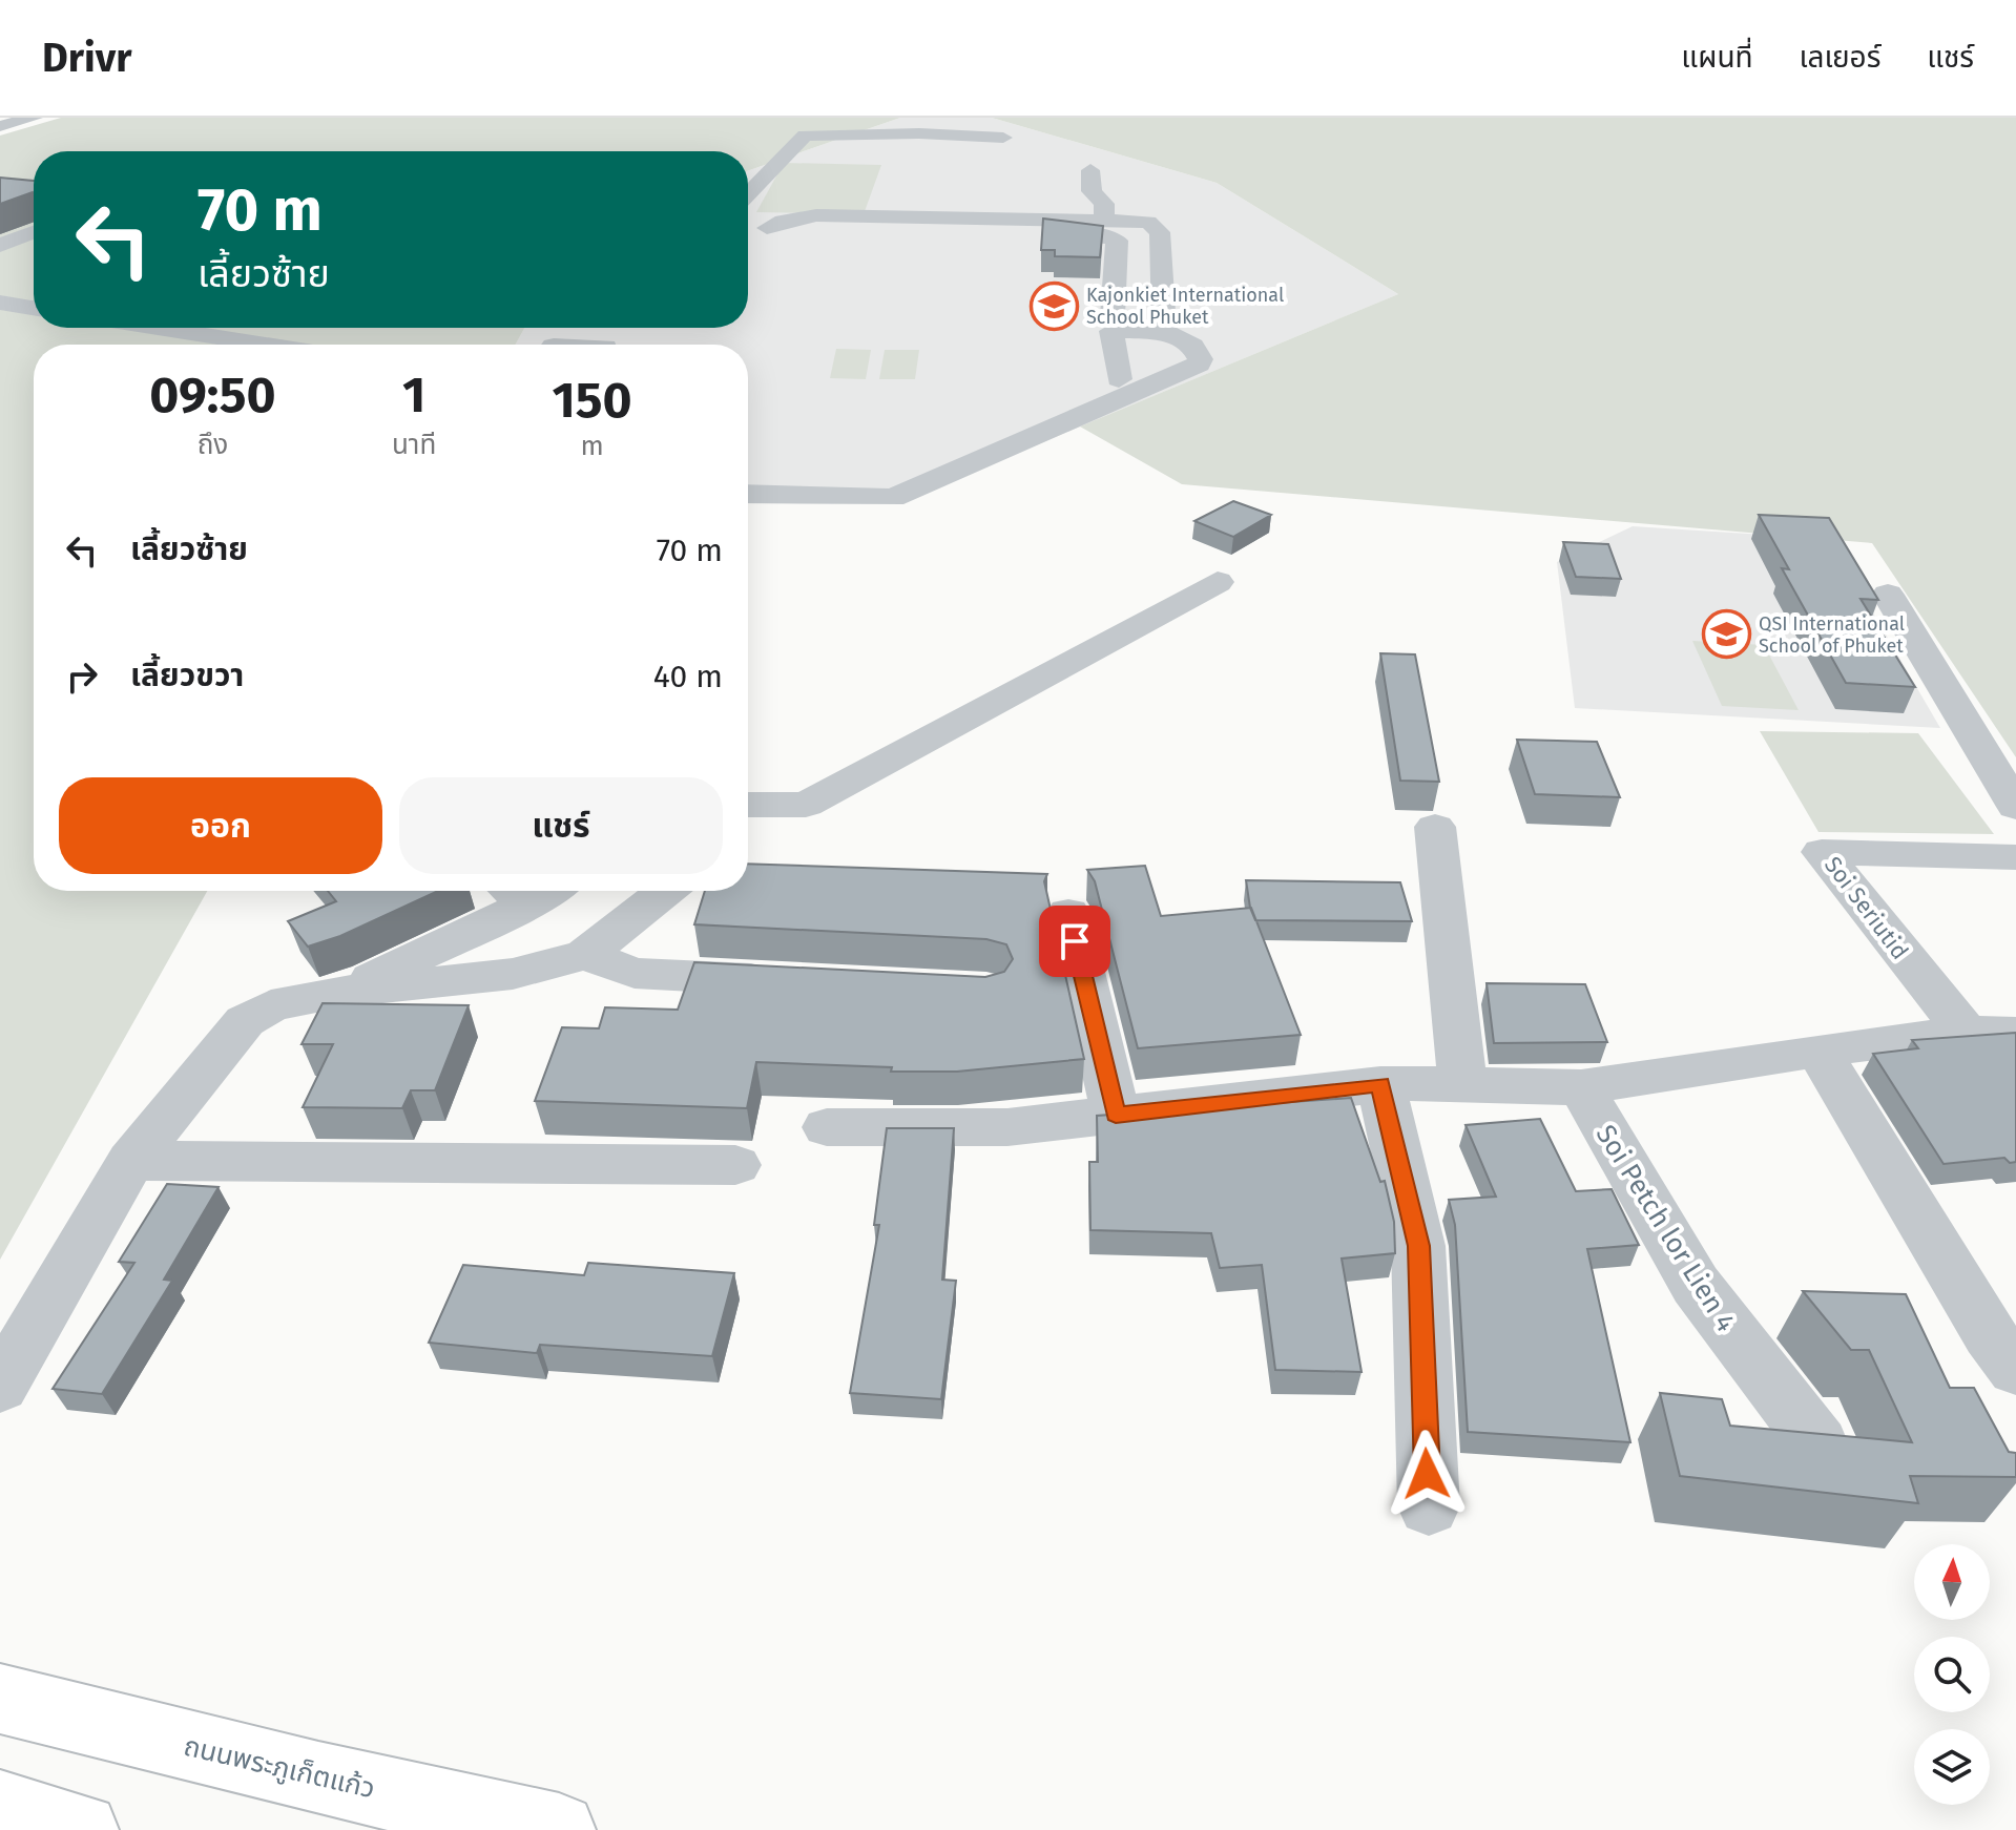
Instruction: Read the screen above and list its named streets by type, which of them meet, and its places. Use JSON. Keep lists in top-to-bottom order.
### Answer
{
  "streets": {
    "main road": ["ถนนพระภูเก็ตแก้ว"],
    "street": ["Soi Seriutid", "Soi Petch lor Lien 4"]
  },
  "places": {
    "school or university": ["Kajonkiet International School Phuket", "QSI International School of Phuket"]
  },
  "north": "top",
  "page": {
    "header": "Drivr",
    "nav": ["แผนที่", "เลเยอร์", "แชร์"],
    "turn": ["70 m", "เลี้ยวซ้าย"],
    "eta": [
      "09:50",
      "ถึง",
      "1",
      "นาที",
      "150",
      "m"
    ],
    "list": [
      {
        "name": "เลี้ยวซ้าย",
        "value": "70 m"
      },
      {
        "name": "เลี้ยวขวา",
        "value": "40 m"
      }
    ],
    "buttons": ["ออก", "แชร์"]
  }
}
